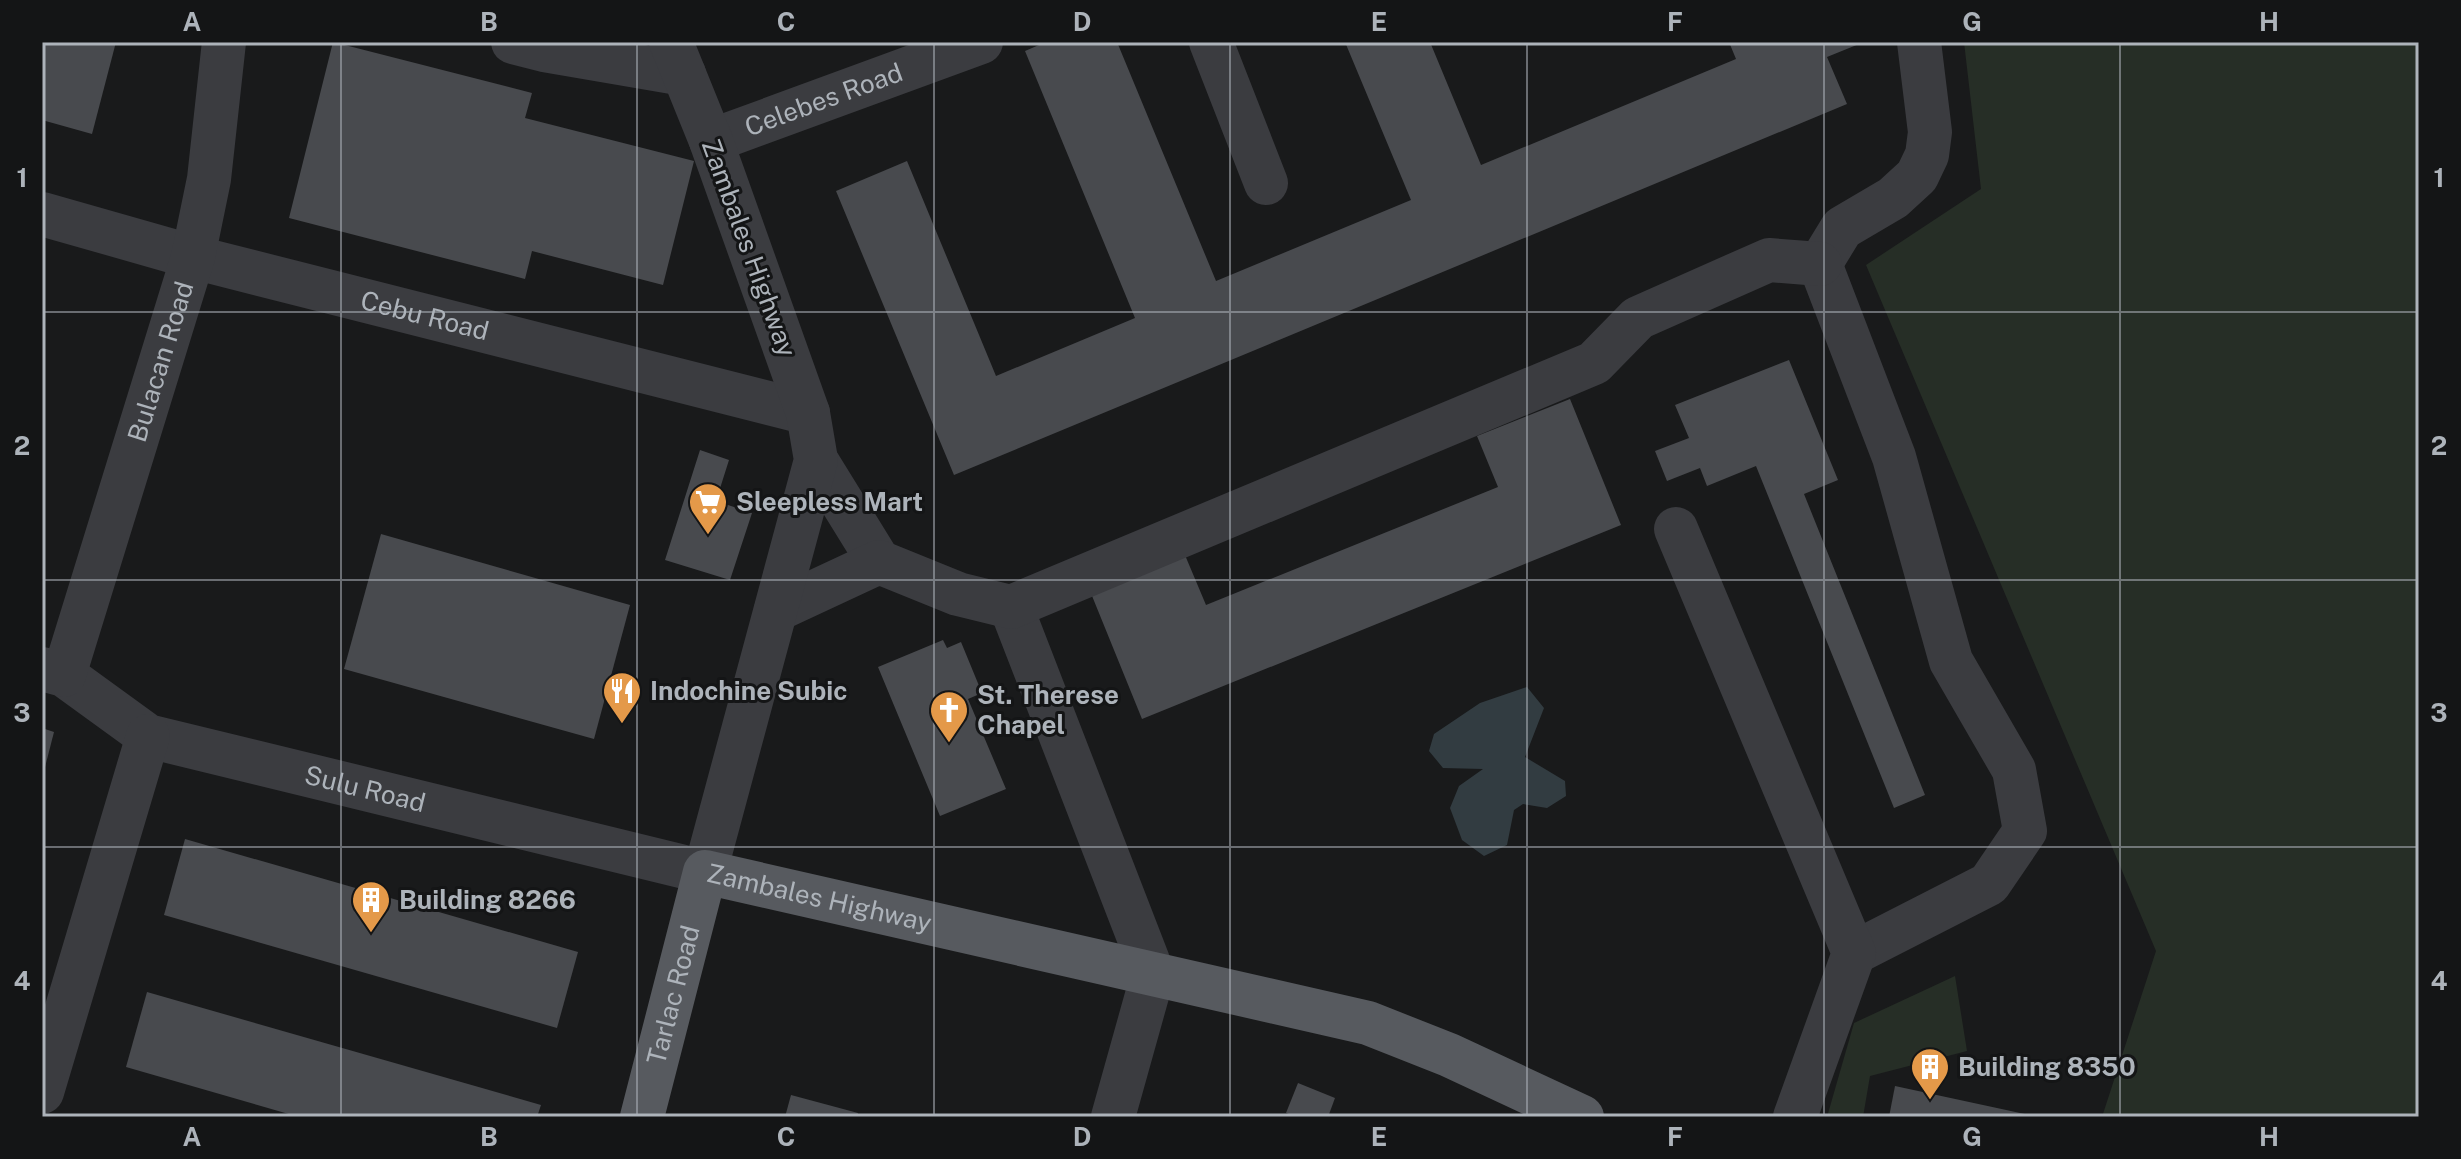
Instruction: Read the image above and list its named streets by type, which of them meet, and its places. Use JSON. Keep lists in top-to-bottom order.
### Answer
{
  "streets": {
    "main road": ["Zambales Highway", "Tarlac Road"],
    "street": [
      "Celebes Road",
      "Cebu Road",
      "Bulacan Road",
      "Sulu Road"
    ]
  },
  "crossings": [
    ["Celebes Road", "Zambales Highway"],
    ["Zambales Highway", "Cebu Road"],
    ["Zambales Highway", "Sulu Road"],
    ["Zambales Highway", "Tarlac Road"],
    ["Cebu Road", "Bulacan Road"],
    ["Bulacan Road", "Sulu Road"],
    ["Sulu Road", "Tarlac Road"]
  ],
  "places": {
    "supermarket": ["Sleepless Mart"],
    "restaurant": ["Indochine Subic"],
    "church": ["St. Therese Chapel"],
    "building": ["Building 8266", "Building 8350"]
  },
  "grid": {
    "columns": [
      "A",
      "B",
      "C",
      "D",
      "E",
      "F",
      "G",
      "H"
    ],
    "rows": [
      "1",
      "2",
      "3",
      "4"
    ]
  }
}
